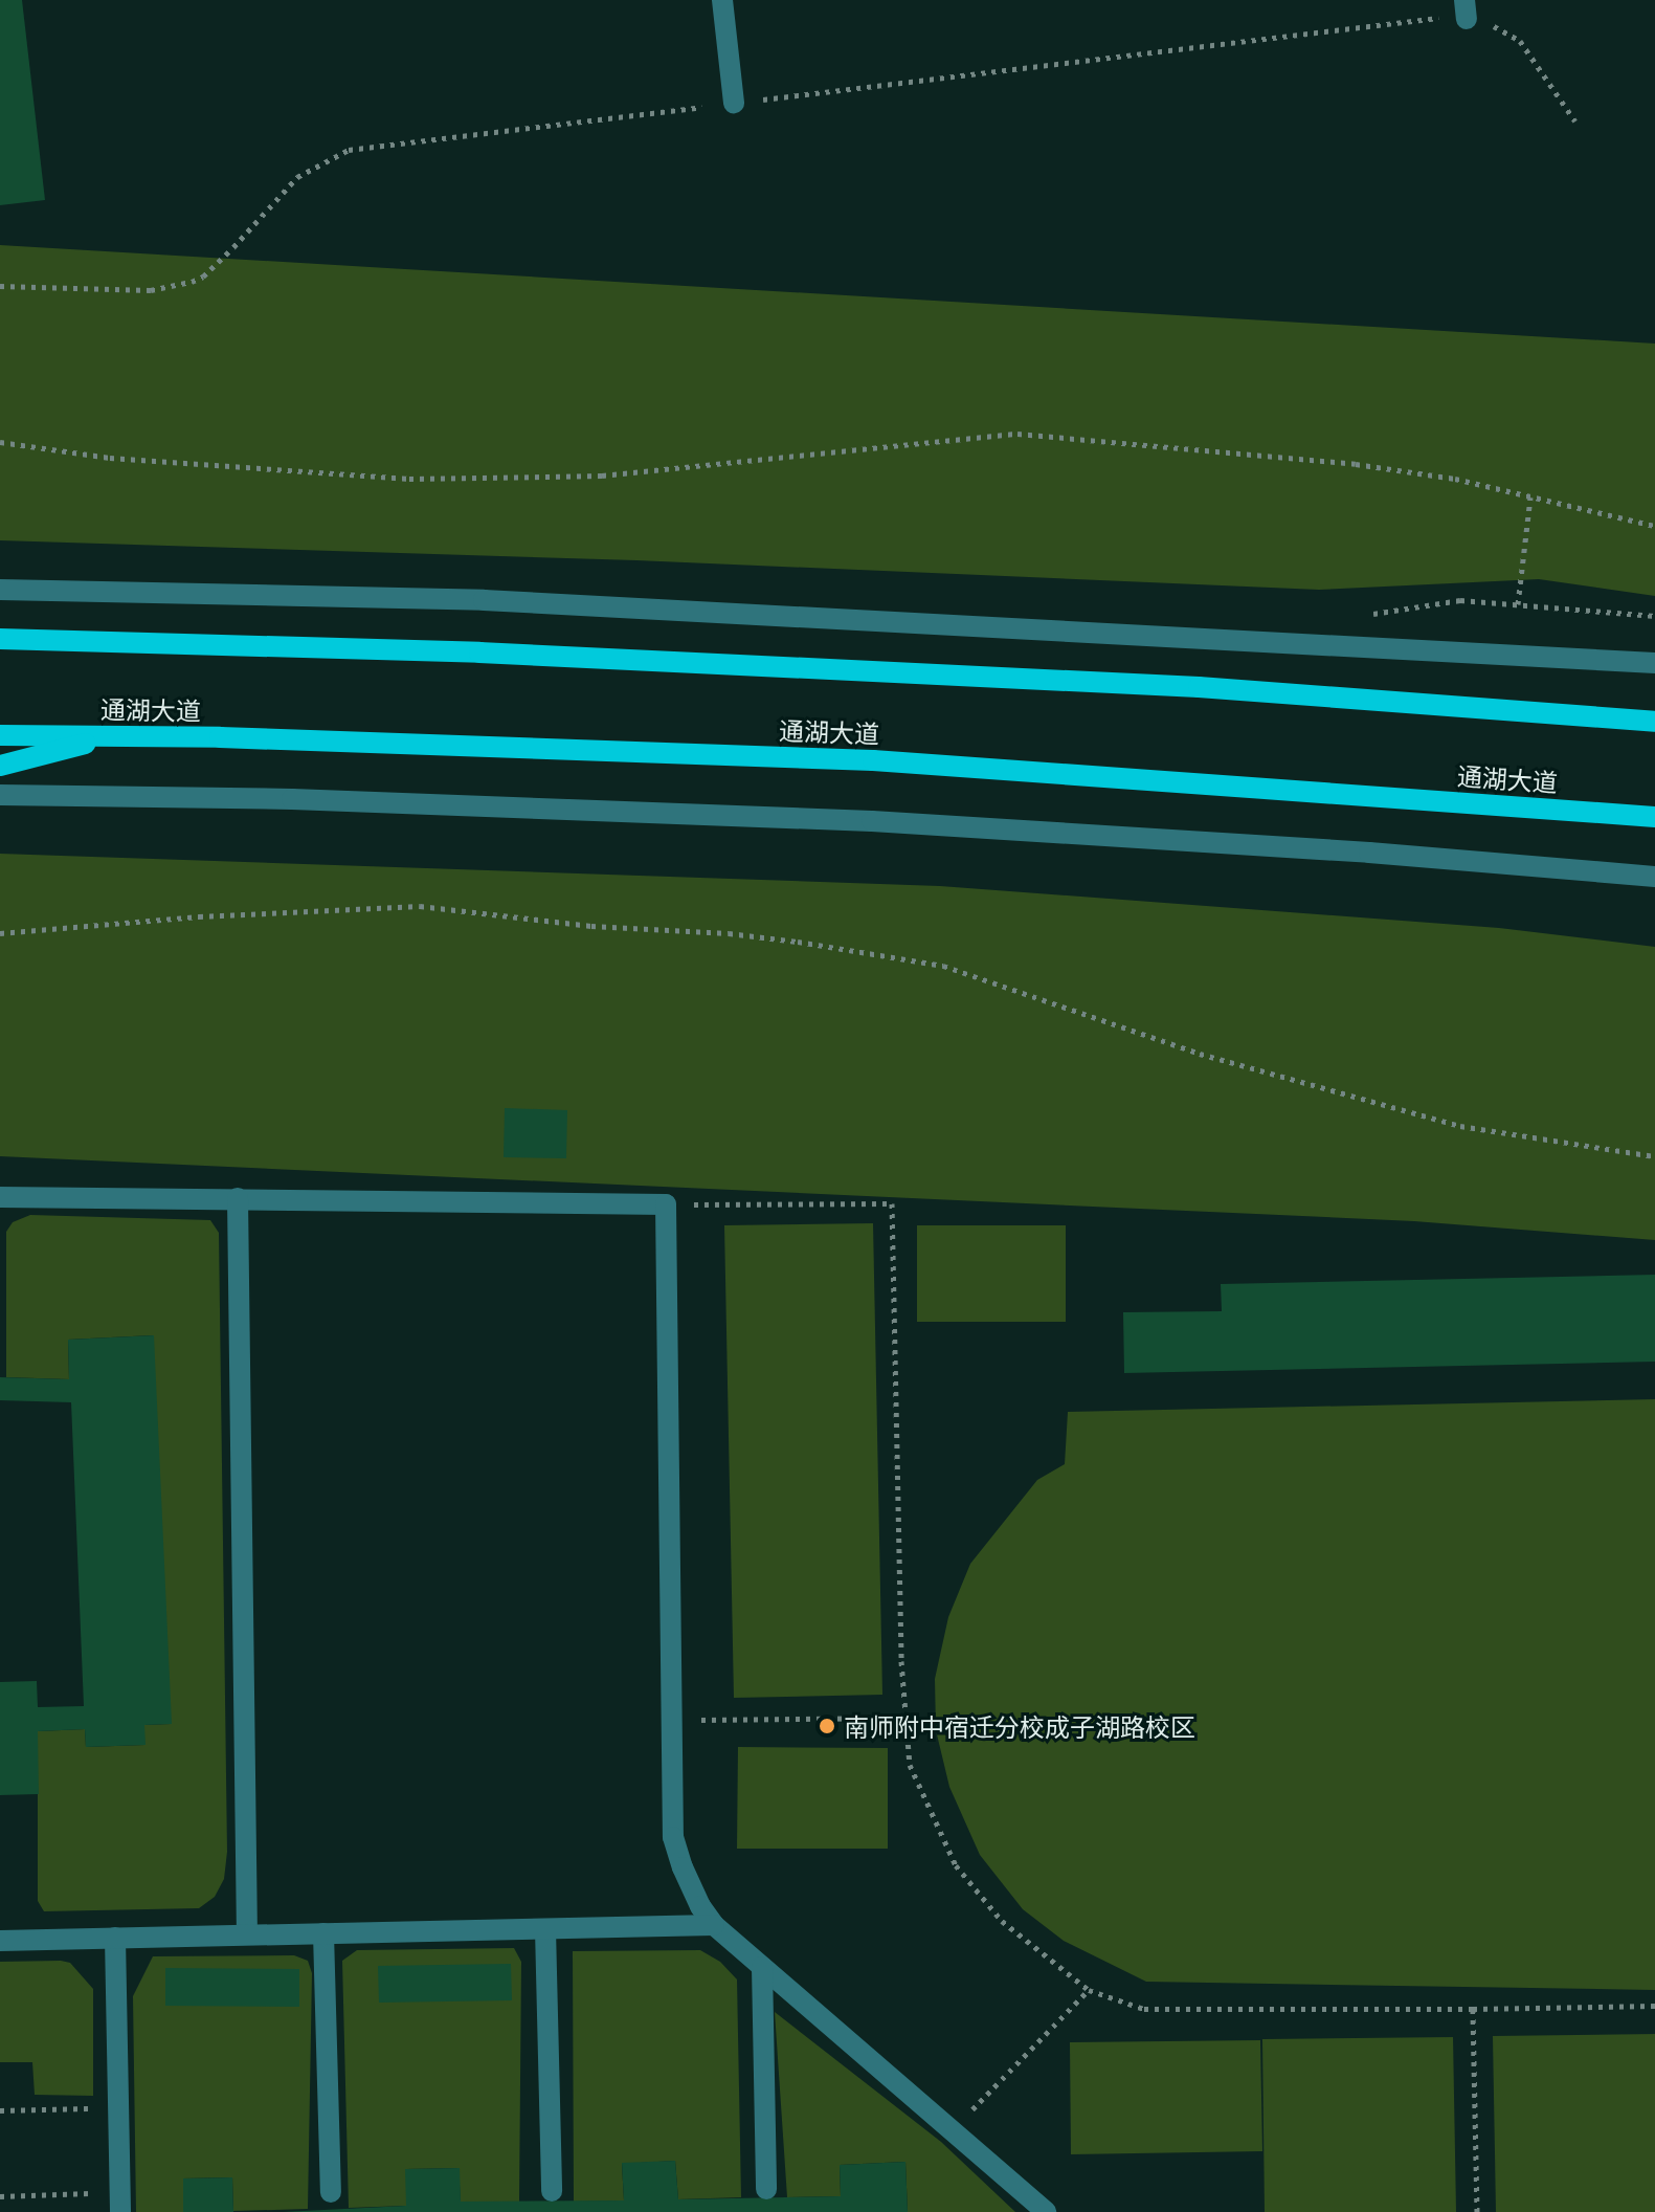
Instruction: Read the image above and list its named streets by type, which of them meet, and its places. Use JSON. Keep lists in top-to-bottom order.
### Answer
{
  "streets": {
    "main road": ["通湖大道"]
  },
  "places": ["南师附中宿迁分校成子湖路校区"]
}
